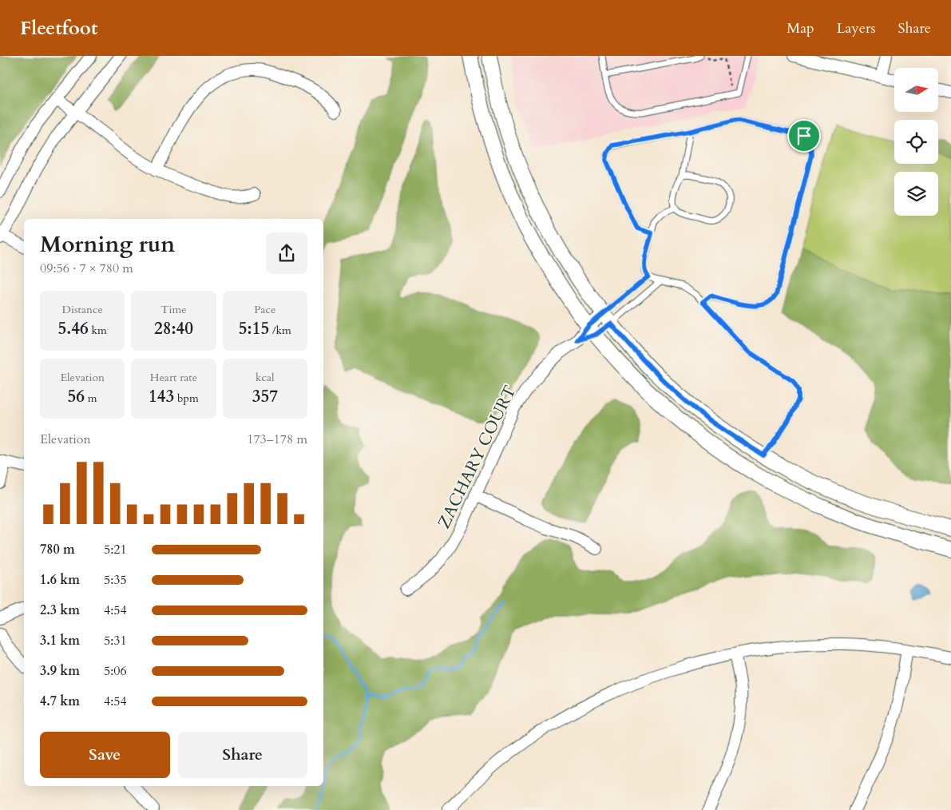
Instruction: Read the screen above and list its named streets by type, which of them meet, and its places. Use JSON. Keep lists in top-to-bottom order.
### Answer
{
  "streets": {
    "street": ["ZACHARY COURT"]
  },
  "north": "right",
  "page": {
    "header": "Fleetfoot",
    "nav": ["Map", "Layers", "Share"],
    "heading": ["Morning run", "09:56 · 7 × 780 m"],
    "stats": [
      ["Distance", "5.46 km"],
      ["Time", "28:40"],
      ["Pace", "5:15 /km"],
      ["Elevation", "56 m"],
      ["Heart rate", "143 bpm"],
      ["kcal", "357"]
    ],
    "chart": ["Elevation", "173–178 m"],
    "list": [
      {
        "name": "780 m",
        "note": "5:21"
      },
      {
        "name": "1.6 km",
        "note": "5:35"
      },
      {
        "name": "2.3 km",
        "note": "4:54"
      },
      {
        "name": "3.1 km",
        "note": "5:31"
      },
      {
        "name": "3.9 km",
        "note": "5:06"
      },
      {
        "name": "4.7 km",
        "note": "4:54"
      }
    ],
    "buttons": ["Save", "Share"]
  }
}
